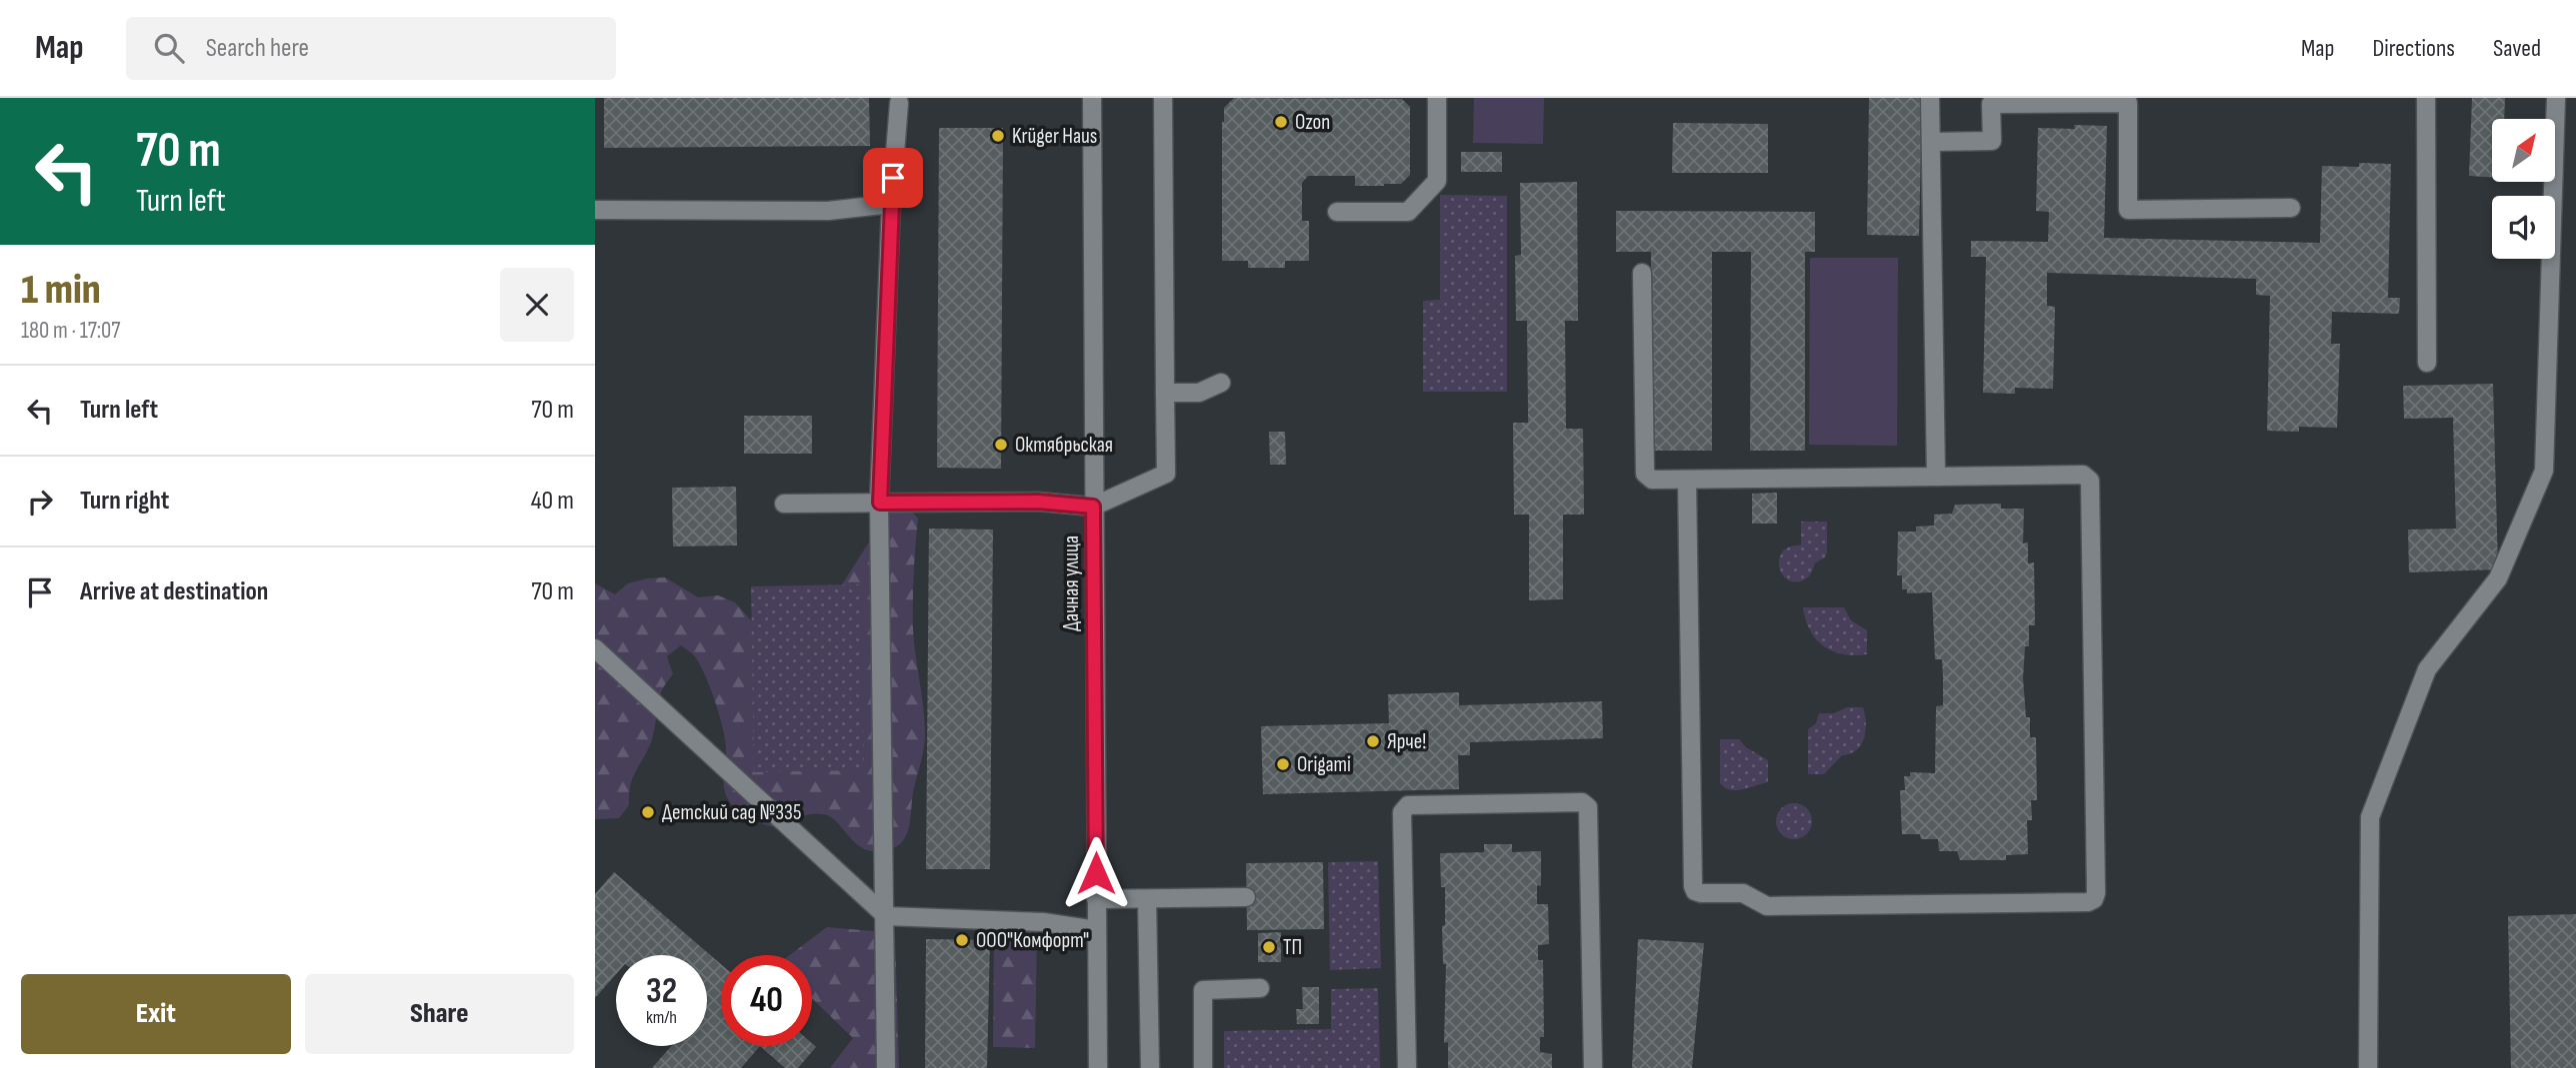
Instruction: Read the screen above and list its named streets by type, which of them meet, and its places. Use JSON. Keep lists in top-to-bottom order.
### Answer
{
  "streets": {
    "street": ["Дачная улица"]
  },
  "places": [
    "Ozon",
    "Krüger Haus",
    "Октябрьская",
    "Ярче!",
    "Origami",
    "Детский сад №335",
    "ООО\"Комфорт\"",
    "ТП"
  ],
  "north": "top right",
  "page": {
    "header": "Map",
    "search": "Search here",
    "nav": ["Map", "Directions", "Saved"],
    "turn": ["70 m", "Turn left"],
    "heading": ["1 min", "180 m · 17:07"],
    "list": [
      {
        "name": "Turn left",
        "value": "70 m"
      },
      {
        "name": "Turn right",
        "value": "40 m"
      },
      {
        "name": "Arrive at destination",
        "value": "70 m"
      }
    ],
    "speed": "32 km/h",
    "limit": "40",
    "buttons": ["Exit", "Share"]
  }
}
